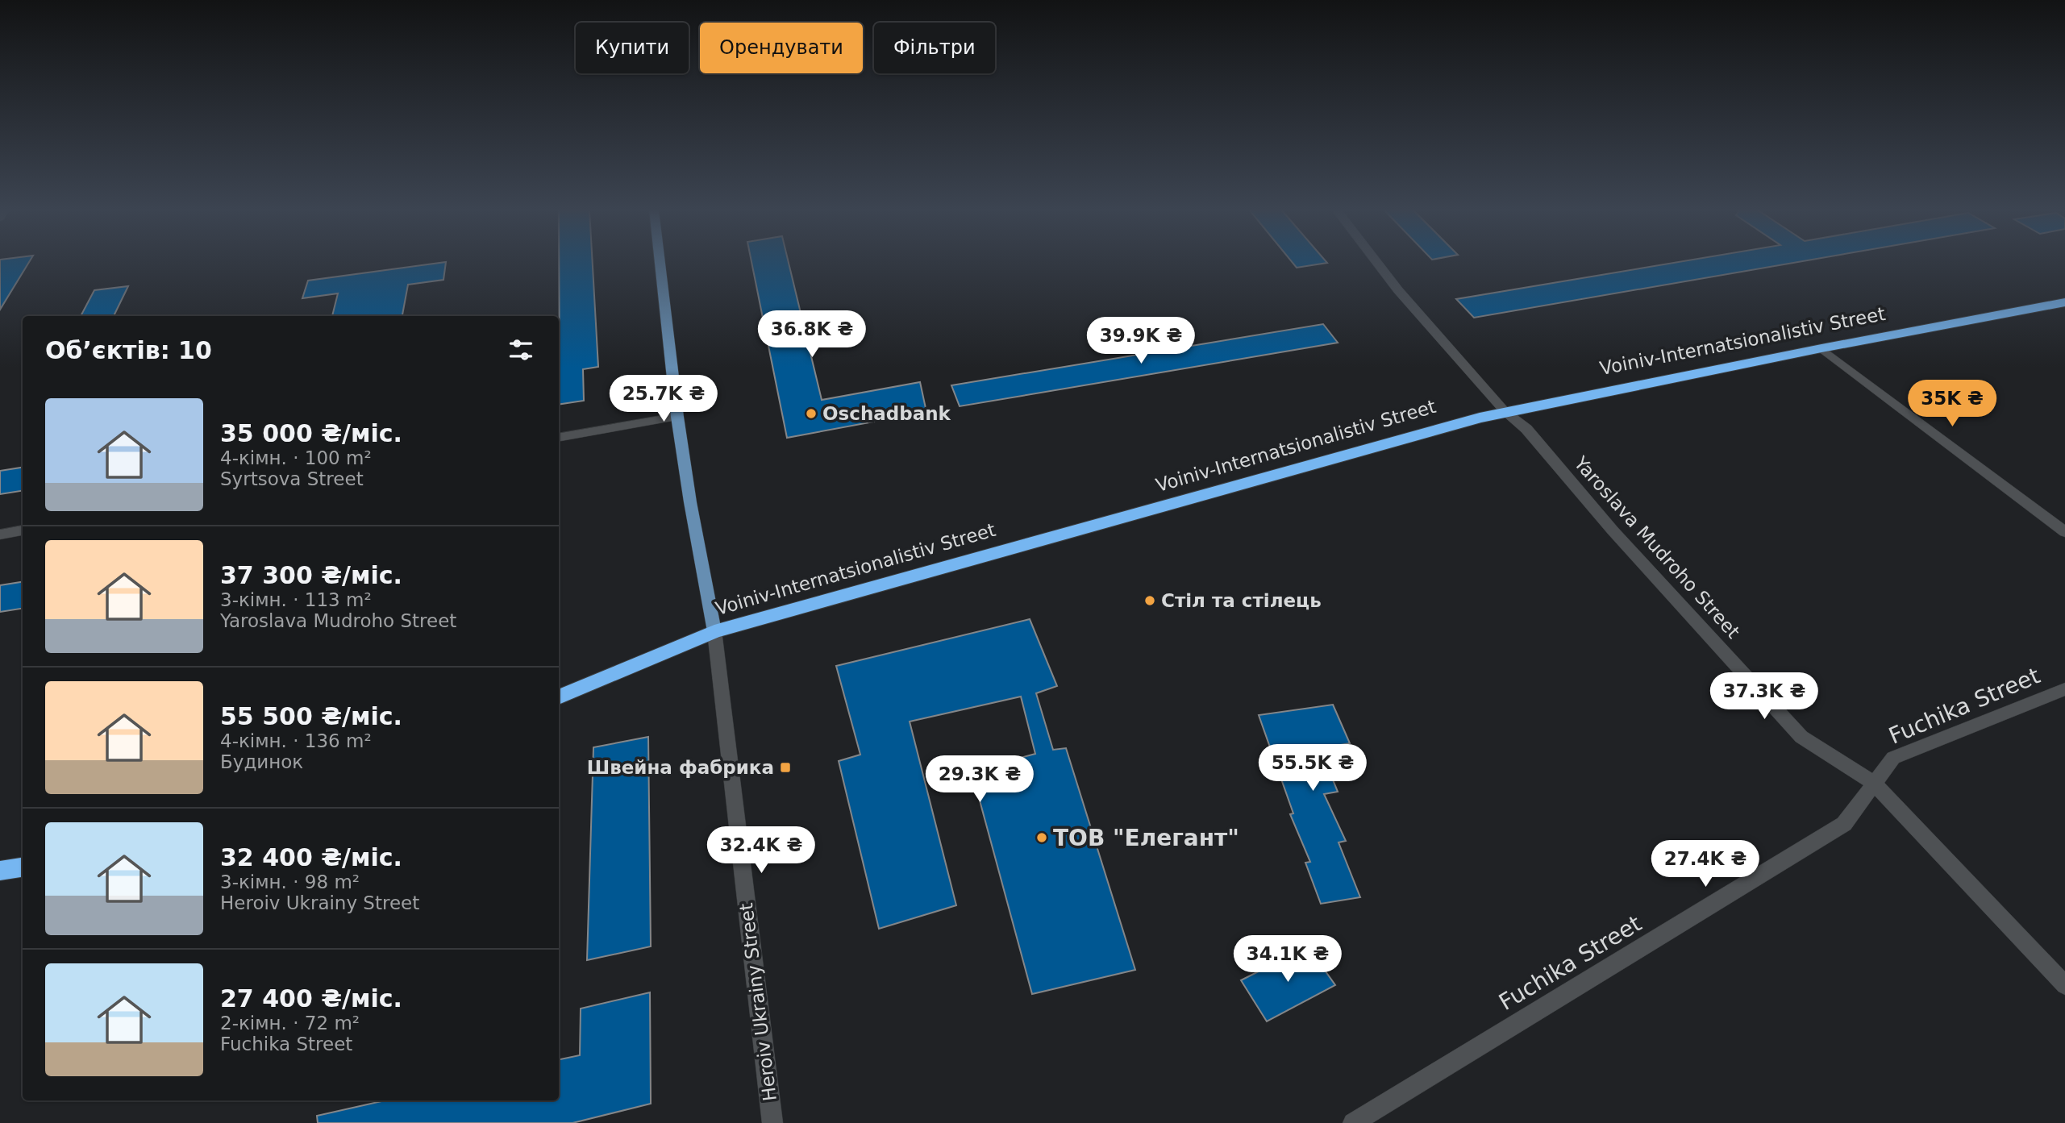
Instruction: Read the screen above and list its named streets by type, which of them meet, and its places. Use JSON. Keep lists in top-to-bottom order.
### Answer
{
  "streets": {
    "highway": ["Voiniv-Internatsionalistiv Street"],
    "main road": ["Heroiv Ukrainy Street"],
    "street": ["Yaroslava Mudroho Street", "Fuchika Street"]
  },
  "crossings": [
    ["Voiniv-Internatsionalistiv Street", "Yaroslava Mudroho Street"],
    ["Voiniv-Internatsionalistiv Street", "Heroiv Ukrainy Street"],
    ["Yaroslava Mudroho Street", "Fuchika Street"]
  ],
  "places": {
    "other": ["Oschadbank", "Стіл та стілець", "ТОВ \"Елегант\""],
    "transit": ["Швейна фабрика"]
  },
  "page": {
    "chip": ["Купити", "Орендувати", "Фільтри"],
    "price": [
      "36.8K ₴",
      "39.9K ₴",
      "25.7K ₴",
      "35K ₴",
      "37.3K ₴",
      "55.5K ₴",
      "29.3K ₴",
      "32.4K ₴",
      "27.4K ₴",
      "34.1K ₴"
    ],
    "heading": "Об’єктів: 10",
    "list": [
      {
        "name": "35 000 ₴/міс.",
        "note": "4-кімн. · 100 m² · Syrtsova Street"
      },
      {
        "name": "37 300 ₴/міс.",
        "note": "3-кімн. · 113 m² · Yaroslava Mudroho Street"
      },
      {
        "name": "55 500 ₴/міс.",
        "note": "4-кімн. · 136 m² · Будинок"
      },
      {
        "name": "32 400 ₴/міс.",
        "note": "3-кімн. · 98 m² · Heroiv Ukrainy Street"
      },
      {
        "name": "27 400 ₴/міс.",
        "note": "2-кімн. · 72 m² · Fuchika Street"
      }
    ]
  }
}
